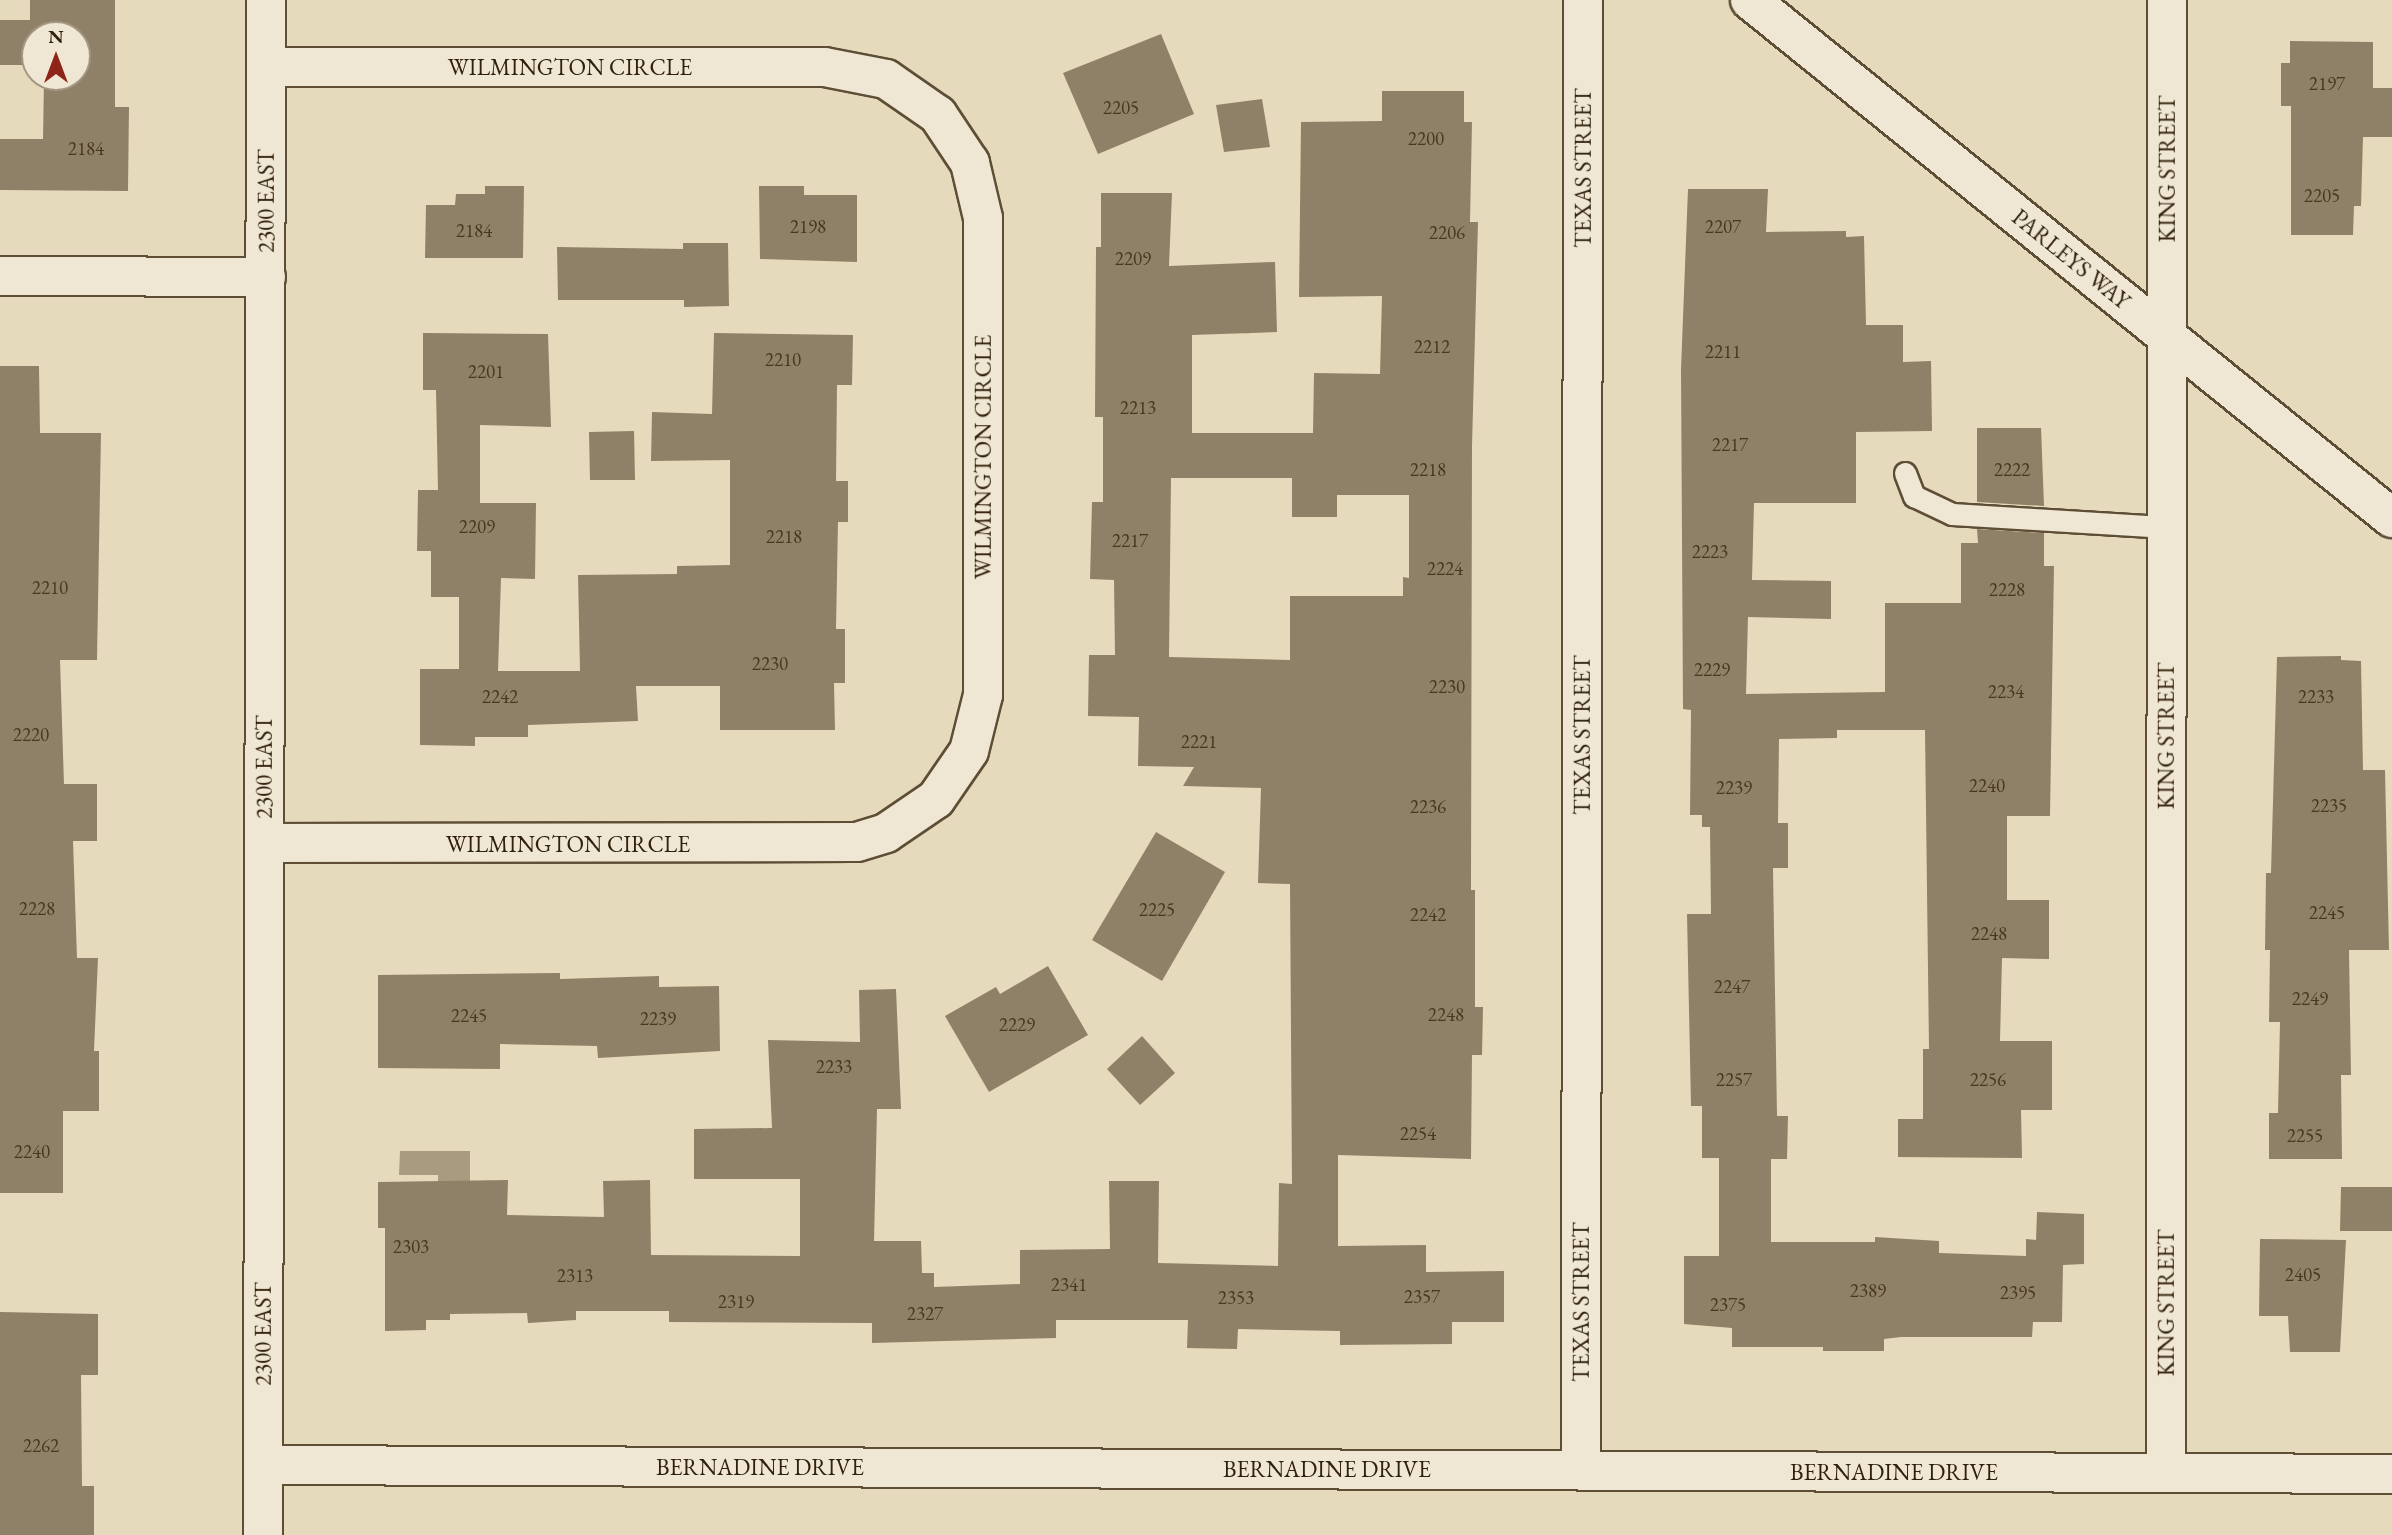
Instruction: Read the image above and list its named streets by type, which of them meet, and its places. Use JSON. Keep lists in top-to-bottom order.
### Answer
{
  "streets": {
    "street": [
      "WILMINGTON CIRCLE",
      "TEXAS STREET",
      "KING STREET",
      "2300 EAST",
      "PARLEYS WAY",
      "BERNADINE DRIVE"
    ]
  },
  "crossings": [
    ["WILMINGTON CIRCLE", "2300 EAST"],
    ["TEXAS STREET", "BERNADINE DRIVE"],
    ["KING STREET", "PARLEYS WAY"],
    ["KING STREET", "BERNADINE DRIVE"],
    ["2300 EAST", "BERNADINE DRIVE"]
  ],
  "house_numbers": [
    "2197",
    "2205",
    "2200",
    "2184",
    "2205",
    "2198",
    "2207",
    "2184",
    "2206",
    "2209",
    "2212",
    "2211",
    "2210",
    "2201",
    "2213",
    "2217",
    "2218",
    "2222",
    "2209",
    "2218",
    "2217",
    "2223",
    "2224",
    "2210",
    "2228",
    "2230",
    "2229",
    "2230",
    "2234",
    "2242",
    "2233",
    "2220",
    "2221",
    "2240",
    "2239",
    "2235",
    "2236",
    "2228",
    "2225",
    "2245",
    "2242",
    "2248",
    "2247",
    "2249",
    "2248",
    "2245",
    "2239",
    "2229",
    "2233",
    "2257",
    "2256",
    "2254",
    "2255",
    "2240",
    "2303",
    "2405",
    "2313",
    "2341",
    "2389",
    "2395",
    "2357",
    "2353",
    "2319",
    "2375",
    "2327",
    "2262"
  ],
  "north": "top"
}
